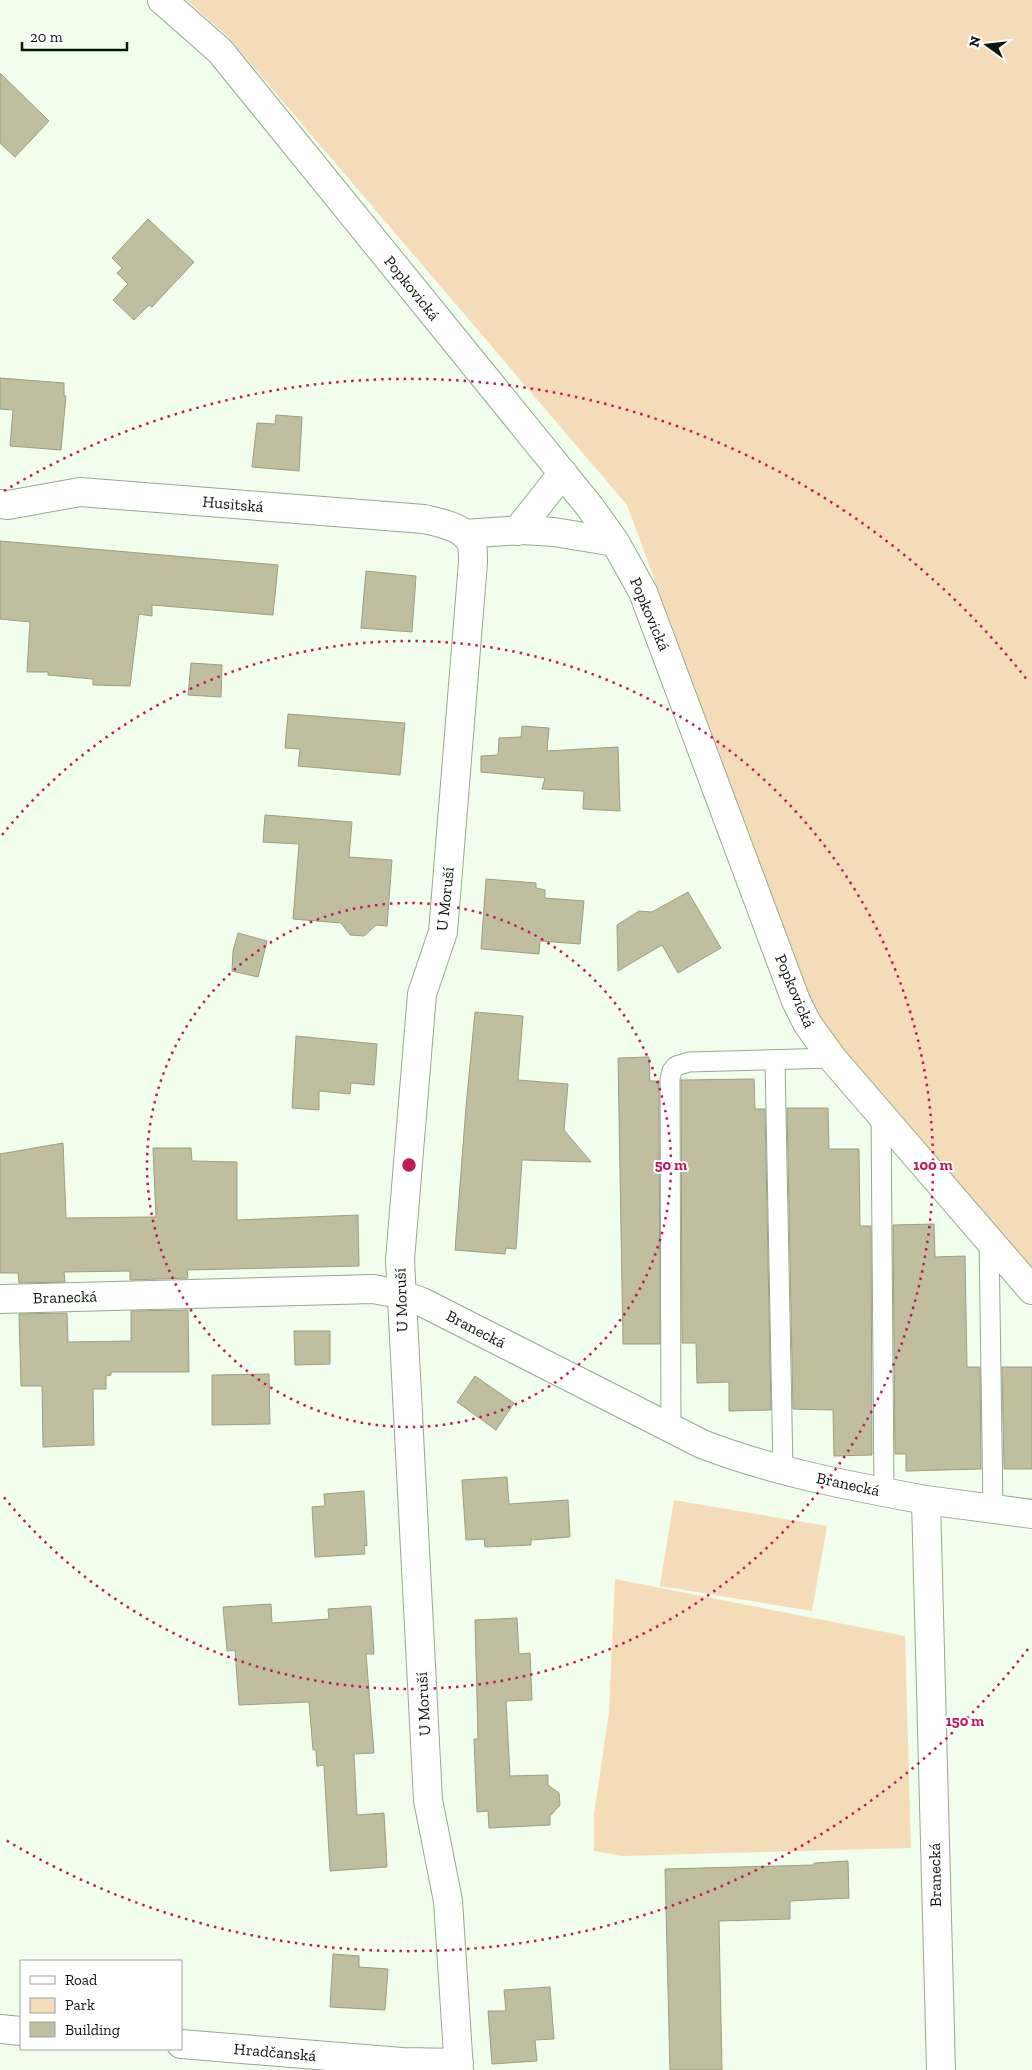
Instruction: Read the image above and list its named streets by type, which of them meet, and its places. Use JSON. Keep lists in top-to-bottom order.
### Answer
{
  "streets": {
    "street": [
      "Popkovická",
      "Husitská",
      "U Moruší",
      "Branecká",
      "Hradčanská"
    ]
  },
  "crossings": [
    ["Husitská", "U Moruší"],
    ["U Moruší", "Branecká"],
    ["U Moruší", "Hradčanská"]
  ],
  "legend": ["Road", "Park", "Building"],
  "scale_bar": "20 m",
  "north": "left",
  "rings": ["50 m", "100 m", "150 m"]
}
